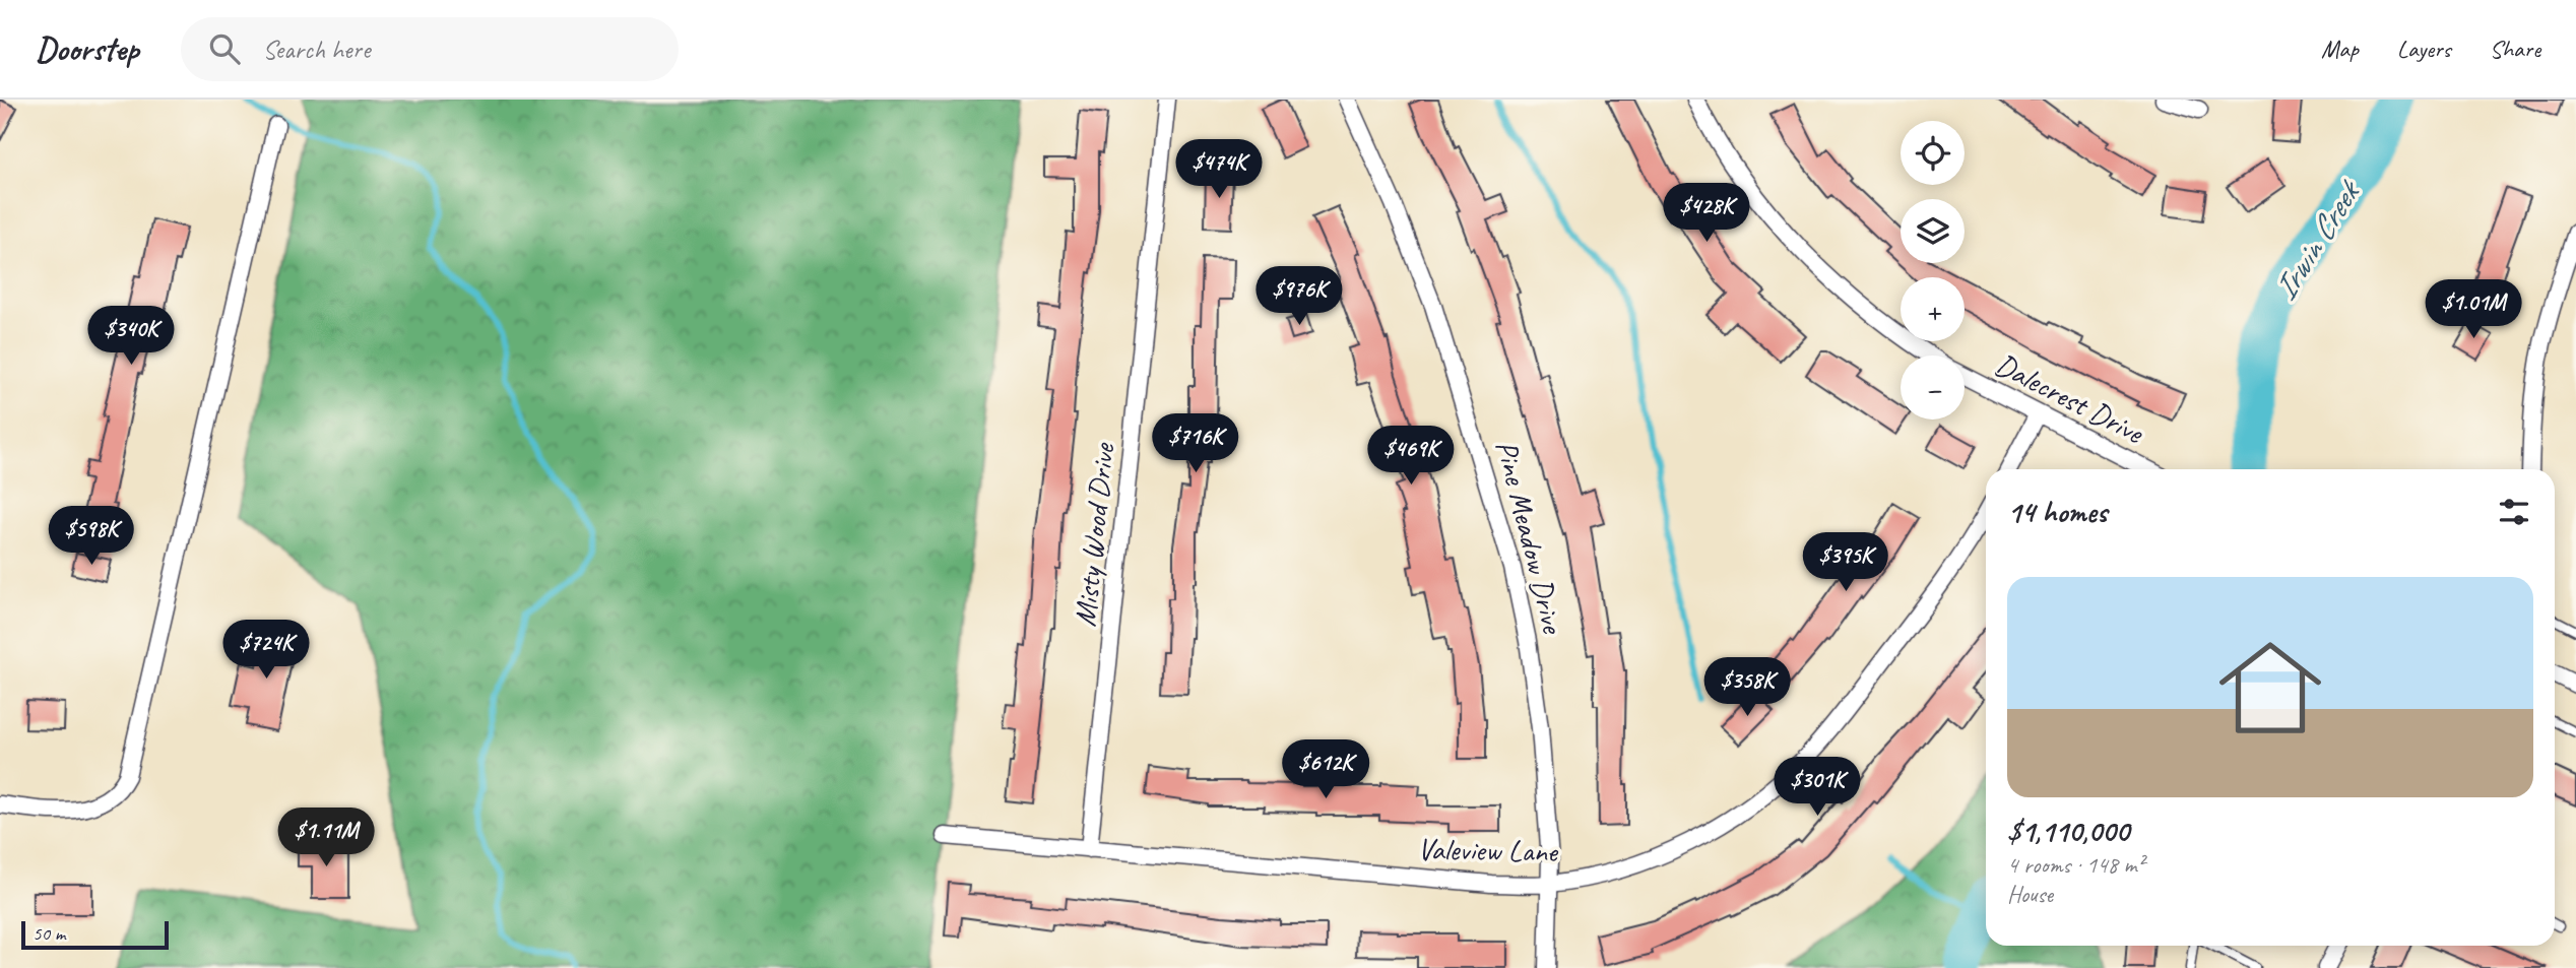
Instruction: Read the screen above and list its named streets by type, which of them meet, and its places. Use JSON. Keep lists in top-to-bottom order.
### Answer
{
  "streets": {
    "street": [
      "Dalecrest Drive",
      "Misty Wood Drive",
      "Pine Meadow Drive",
      "Valeview Lane"
    ]
  },
  "crossings": [
    ["Misty Wood Drive", "Valeview Lane"],
    ["Pine Meadow Drive", "Valeview Lane"]
  ],
  "water": ["Irwin Creek"],
  "scale_bar": "50 m",
  "page": {
    "header": "Doorstep",
    "search": "Search here",
    "nav": ["Map", "Layers", "Share"],
    "map_buttons": ["+", "−"],
    "price": [
      "$474K",
      "$428K",
      "$976K",
      "$1.01M",
      "$340K",
      "$716K",
      "$469K",
      "$598K",
      "$395K",
      "$724K",
      "$358K",
      "$612K",
      "$301K",
      "$1.11M"
    ],
    "heading": "14 homes",
    "list": [
      {
        "name": "$1,110,000",
        "note": "4 rooms · 148 m² · House"
      }
    ],
    "scale": "50 m"
  }
}
